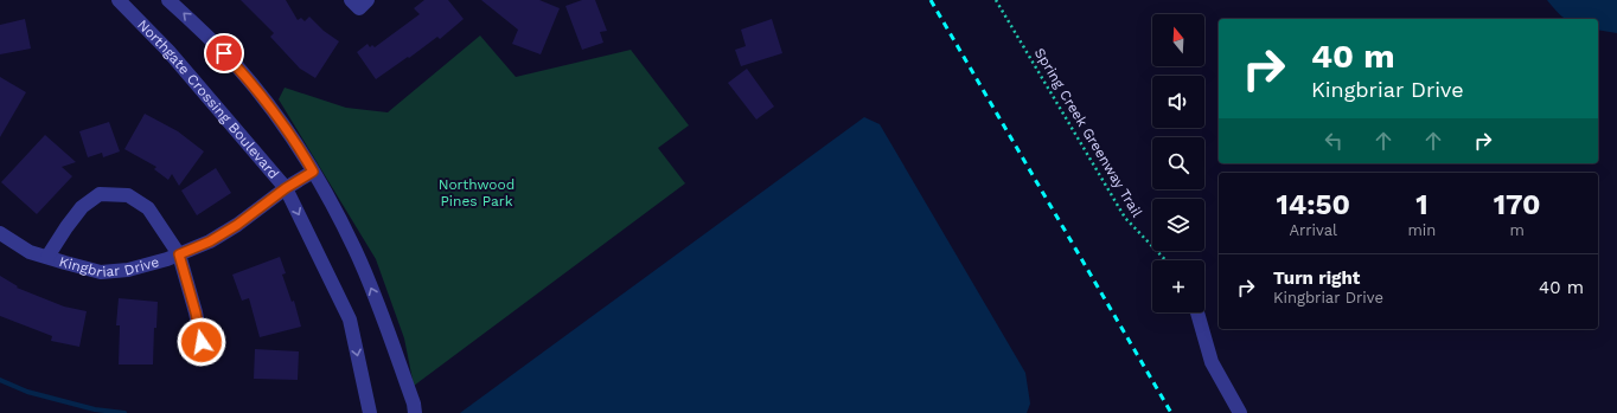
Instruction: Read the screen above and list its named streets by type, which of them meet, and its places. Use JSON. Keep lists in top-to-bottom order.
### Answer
{
  "streets": {
    "street": ["Northgate Crossing Boulevard", "Kingbriar Drive"],
    "path": ["Spring Creek Greenway Trail"]
  },
  "crossings": [
    ["Northgate Crossing Boulevard", "Kingbriar Drive"]
  ],
  "parks": ["Northwood Pines Park"],
  "north": "top",
  "page": {
    "map_buttons": "+",
    "turn": ["40 m", "Kingbriar Drive"],
    "eta": [
      "14:50",
      "Arrival",
      "1",
      "min",
      "170",
      "m"
    ],
    "list": [
      {
        "name": "Turn right",
        "note": "Kingbriar Drive",
        "value": "40 m"
      }
    ]
  }
}
